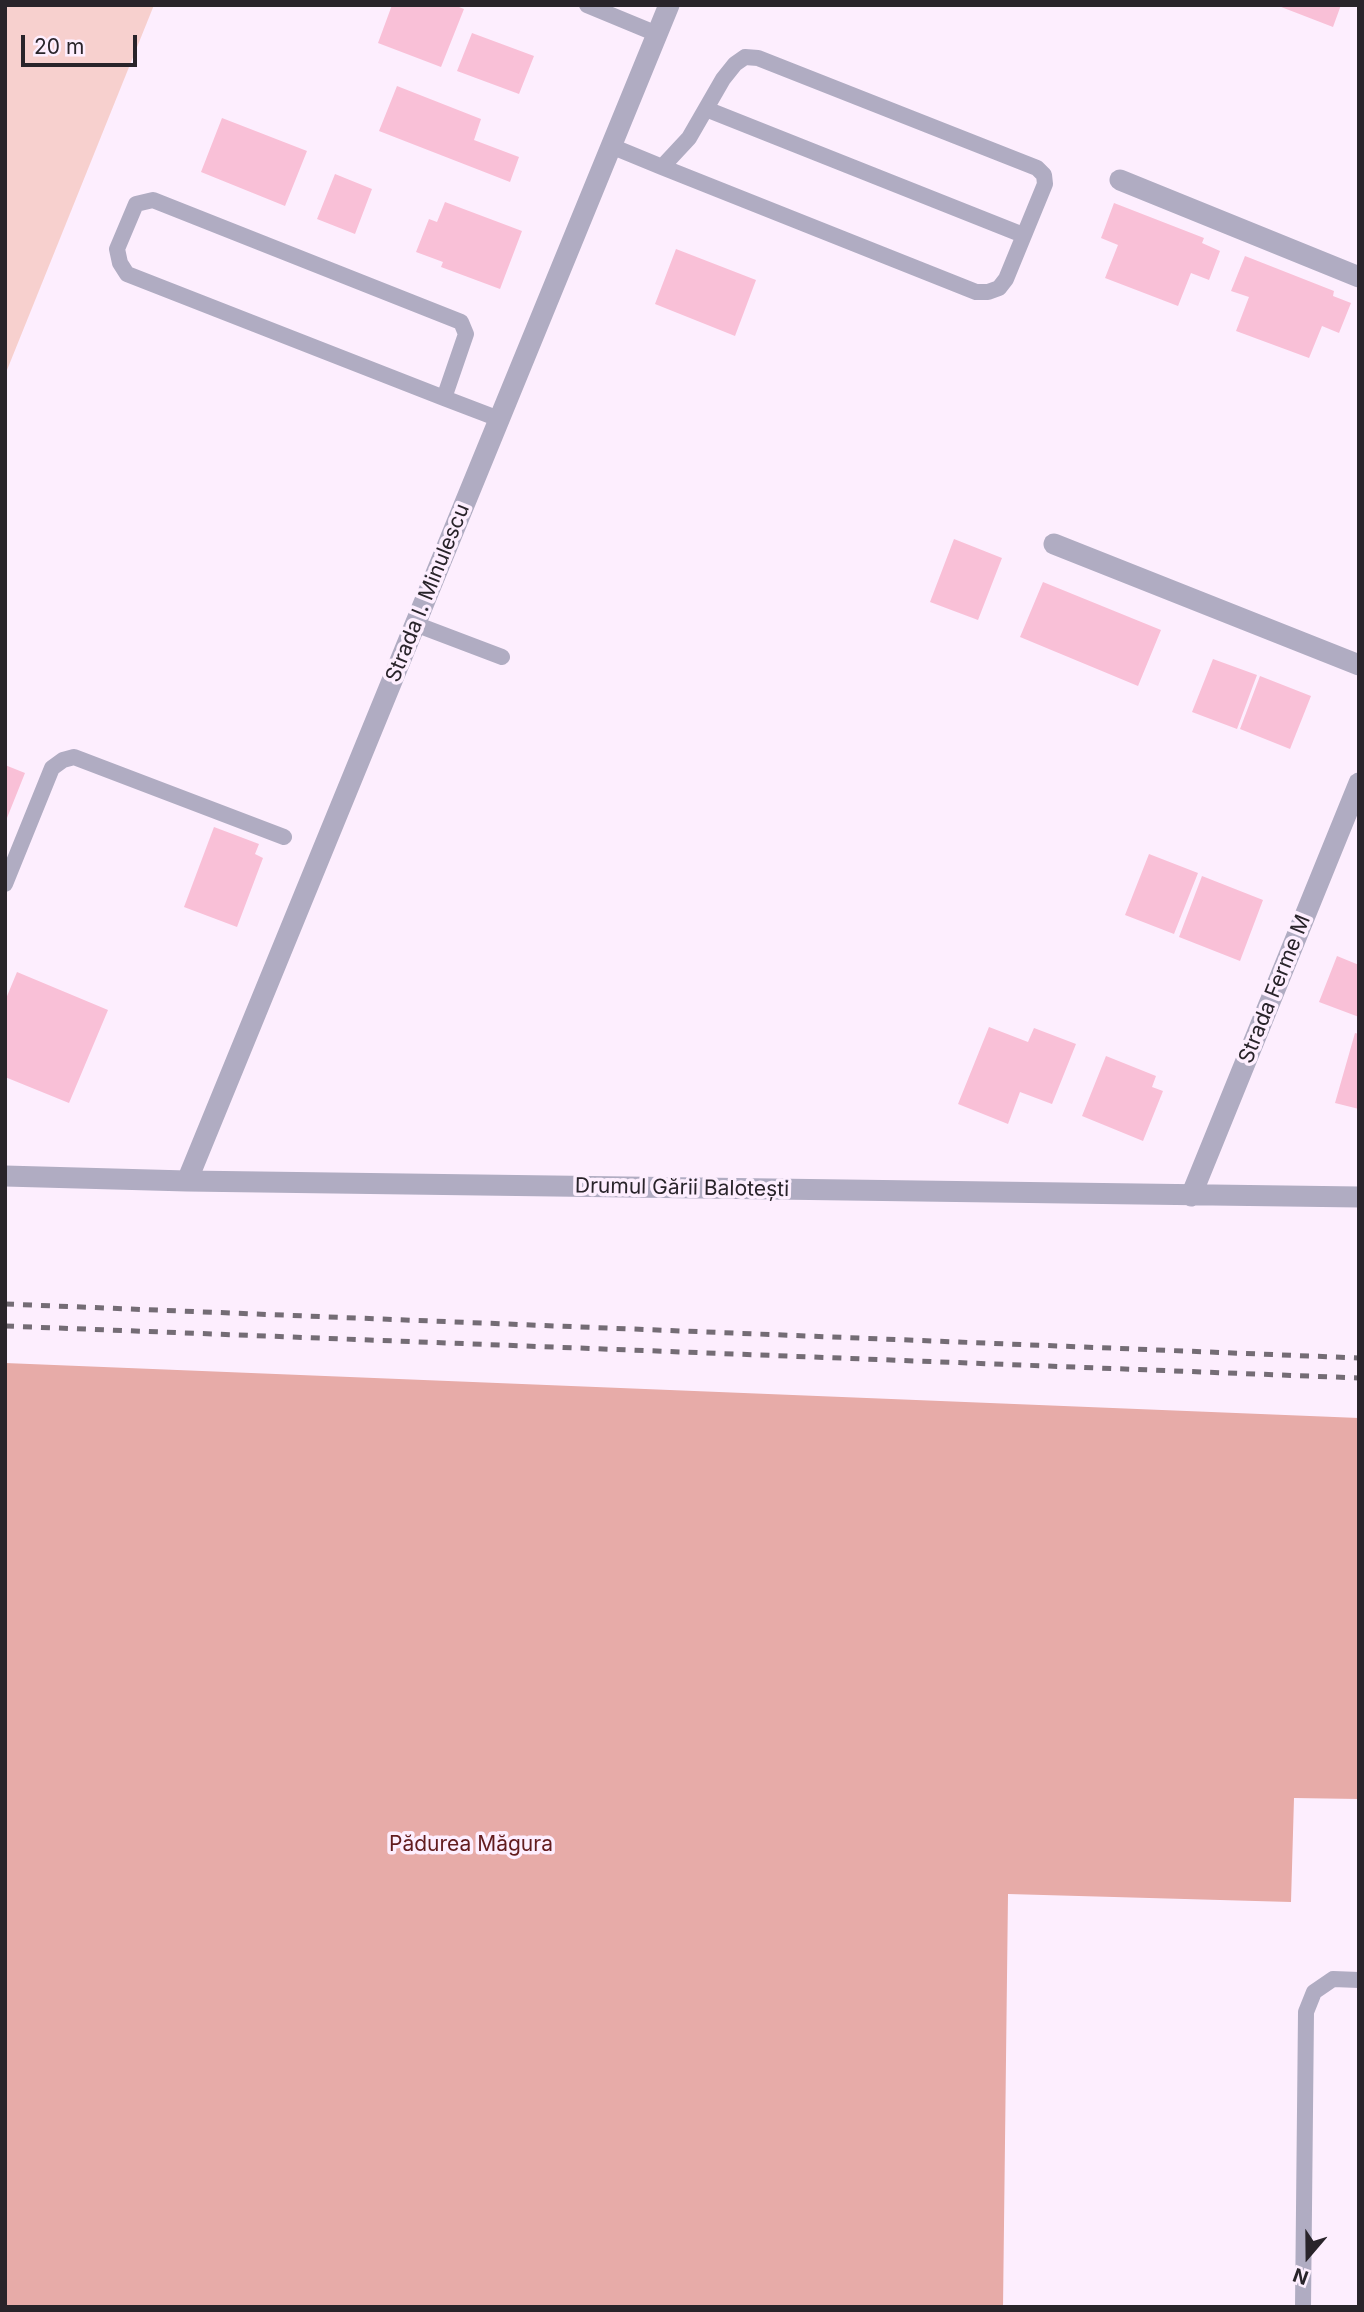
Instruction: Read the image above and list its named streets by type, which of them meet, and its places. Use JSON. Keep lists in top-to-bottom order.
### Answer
{
  "streets": {
    "street": ["Strada I. Minulescu", "Strada Ferme M", "Drumul Gării Balotești"]
  },
  "crossings": [
    ["Strada I. Minulescu", "Drumul Gării Balotești"],
    ["Strada Ferme M", "Drumul Gării Balotești"]
  ],
  "parks": ["Pădurea Măgura"],
  "scale_bar": "20 m",
  "north": "bottom"
}
